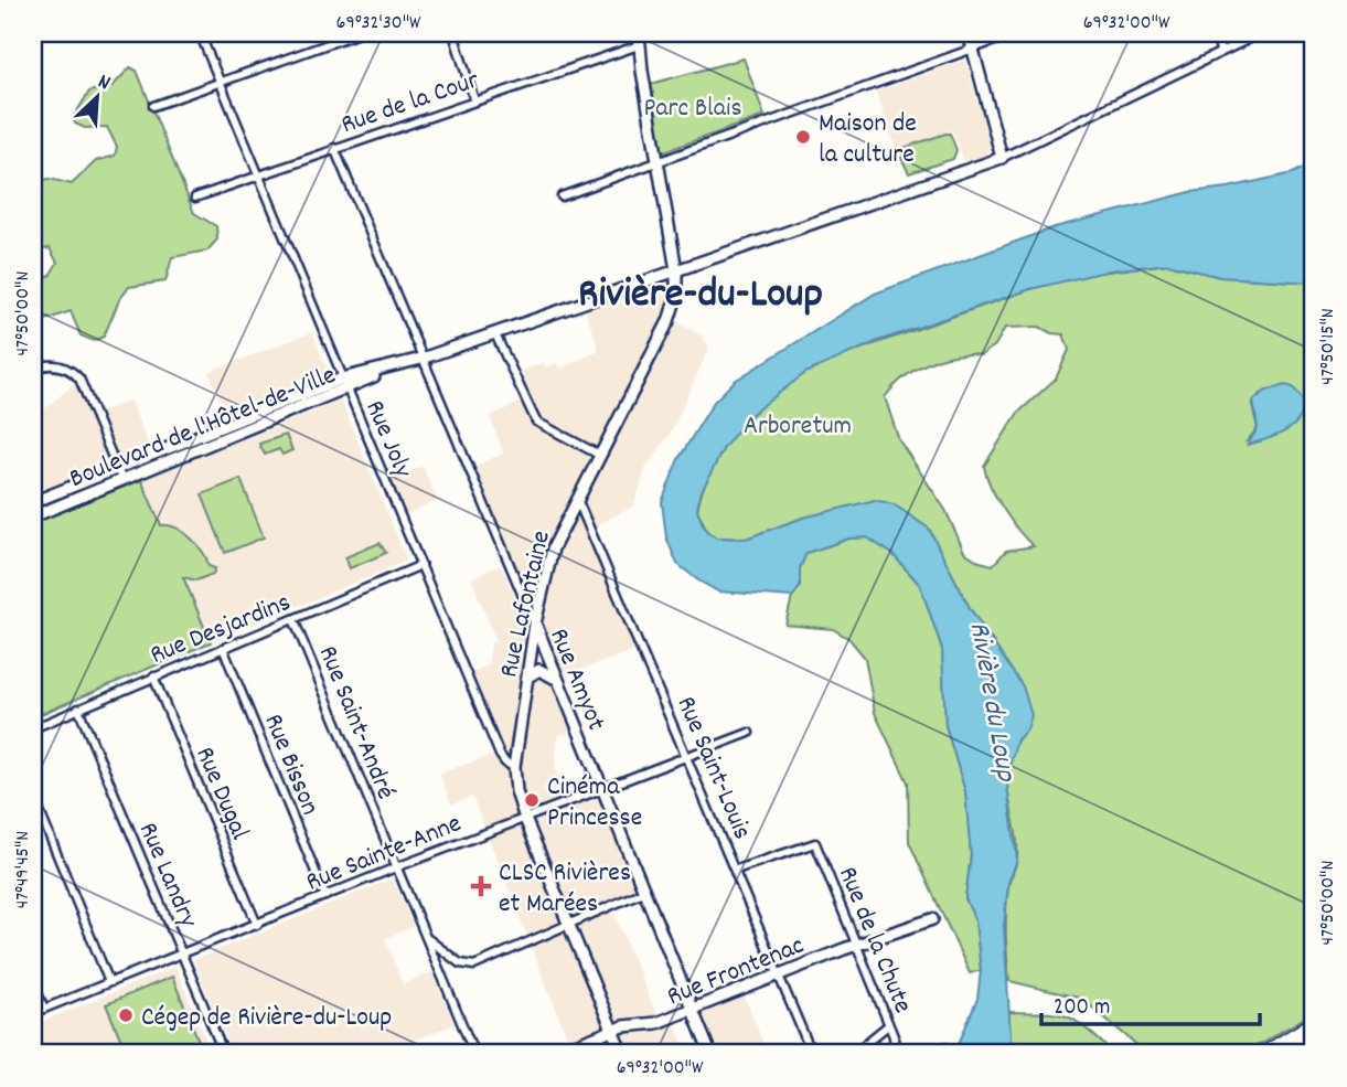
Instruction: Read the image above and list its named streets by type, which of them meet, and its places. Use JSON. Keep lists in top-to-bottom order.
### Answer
{
  "streets": {
    "main road": [
      "Boulevard de l'Hôtel-de-Ville",
      "Rue Lafontaine",
      "Rue Amyot",
      "Rue Frontenac"
    ],
    "street": [
      "Rue de la Cour",
      "Rue Joly",
      "Rue Desjardins",
      "Rue Saint-André",
      "Rue Bisson",
      "Rue Saint-Louis",
      "Rue Dugal",
      "Rue Sainte-Anne",
      "Rue Landry",
      "Rue de la Chute"
    ]
  },
  "crossings": [
    ["Rue de la Cour", "Rue Joly"],
    ["Rue de la Cour", "Rue Lafontaine"],
    ["Rue de la Cour", "Rue Amyot"],
    ["Boulevard de l'Hôtel-de-Ville", "Rue Joly"],
    ["Boulevard de l'Hôtel-de-Ville", "Rue Lafontaine"],
    ["Boulevard de l'Hôtel-de-Ville", "Rue Amyot"],
    ["Rue Joly", "Rue Lafontaine"],
    ["Rue Joly", "Rue Desjardins"],
    ["Rue Lafontaine", "Rue Amyot"],
    ["Rue Lafontaine", "Rue Saint-Louis"],
    ["Rue Lafontaine", "Rue Sainte-Anne"],
    ["Rue Lafontaine", "Rue Frontenac"],
    ["Rue Desjardins", "Rue Saint-André"],
    ["Rue Desjardins", "Rue Bisson"],
    ["Rue Desjardins", "Rue Dugal"],
    ["Rue Desjardins", "Rue Landry"],
    ["Rue Amyot", "Rue Sainte-Anne"],
    ["Rue Amyot", "Rue Frontenac"],
    ["Rue Saint-André", "Rue Sainte-Anne"],
    ["Rue Bisson", "Rue Sainte-Anne"],
    ["Rue Saint-Louis", "Rue Sainte-Anne"],
    ["Rue Saint-Louis", "Rue de la Chute"],
    ["Rue Saint-Louis", "Rue Frontenac"],
    ["Rue Dugal", "Rue Sainte-Anne"],
    ["Rue Sainte-Anne", "Rue Landry"],
    ["Rue de la Chute", "Rue Frontenac"]
  ],
  "districts": ["Rivière-du-Loup"],
  "water": ["Rivière du Loup"],
  "parks": ["Parc Blais", "Arboretum"],
  "places": {
    "other": ["Maison de la culture", "Cinéma Princesse", "Cégep de Rivière-du-Loup"],
    "health": ["CLSC Rivières et Marées"]
  },
  "scale_bar": "200 m",
  "north": "top right",
  "coordinates": [
    "69°32'30\"W",
    "69°32'00\"W",
    "47°50'00\"N",
    "47°50'15\"N",
    "47°49'45\"N"
  ]
}
